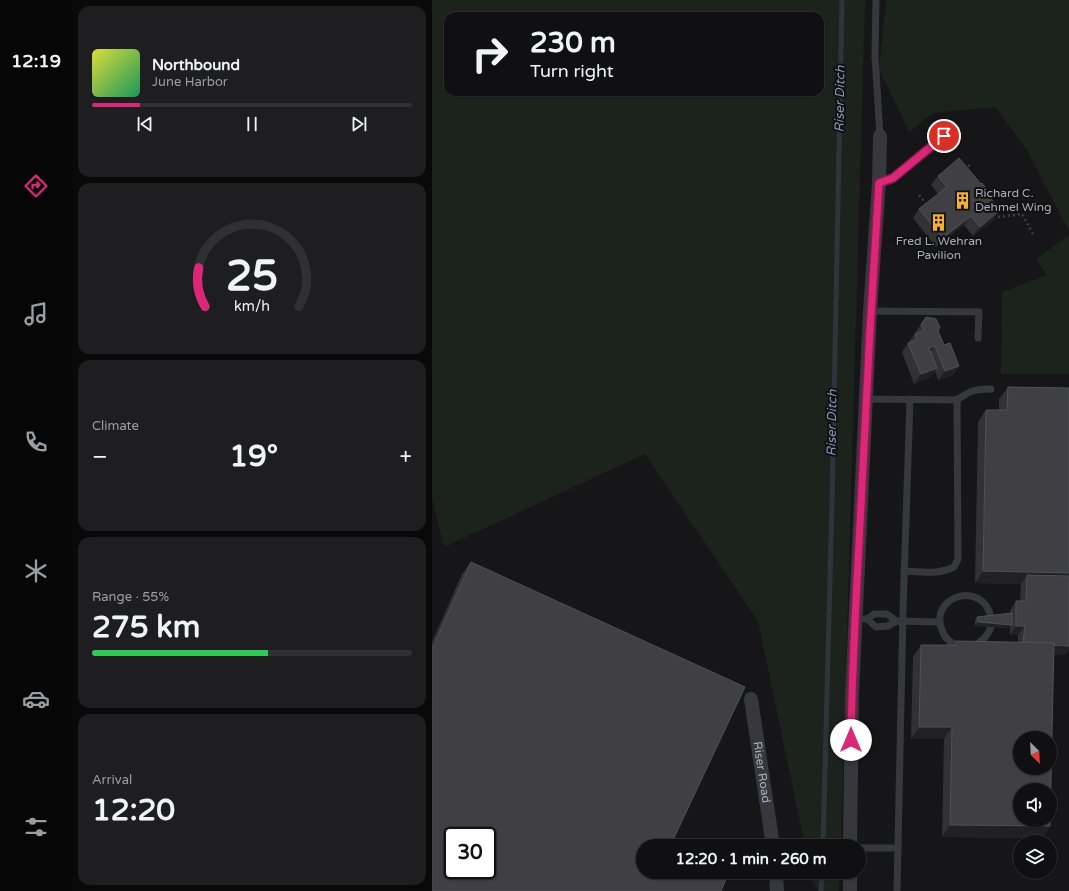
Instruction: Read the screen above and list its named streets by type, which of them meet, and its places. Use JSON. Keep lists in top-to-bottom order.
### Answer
{
  "streets": {
    "street": ["Riser Road"]
  },
  "water": ["Riser Ditch"],
  "places": {
    "building": ["Richard C. Dehmel Wing", "Fred L. Wehran Pavilion"]
  },
  "north": "bottom right",
  "page": {
    "tabs": "12:19",
    "turn": ["230 m", "Turn right"],
    "song": ["Northbound", "June Harbor"],
    "tile": [
      "Climate",
      ["Range · 55%", "275 km"],
      ["Arrival", "12:20"]
    ],
    "heat": ["−", "19°", "+"],
    "limit": "30",
    "trip": "12:20 · 1 min · 260 m",
    "gauge": ["25", "km/h"]
  }
}
